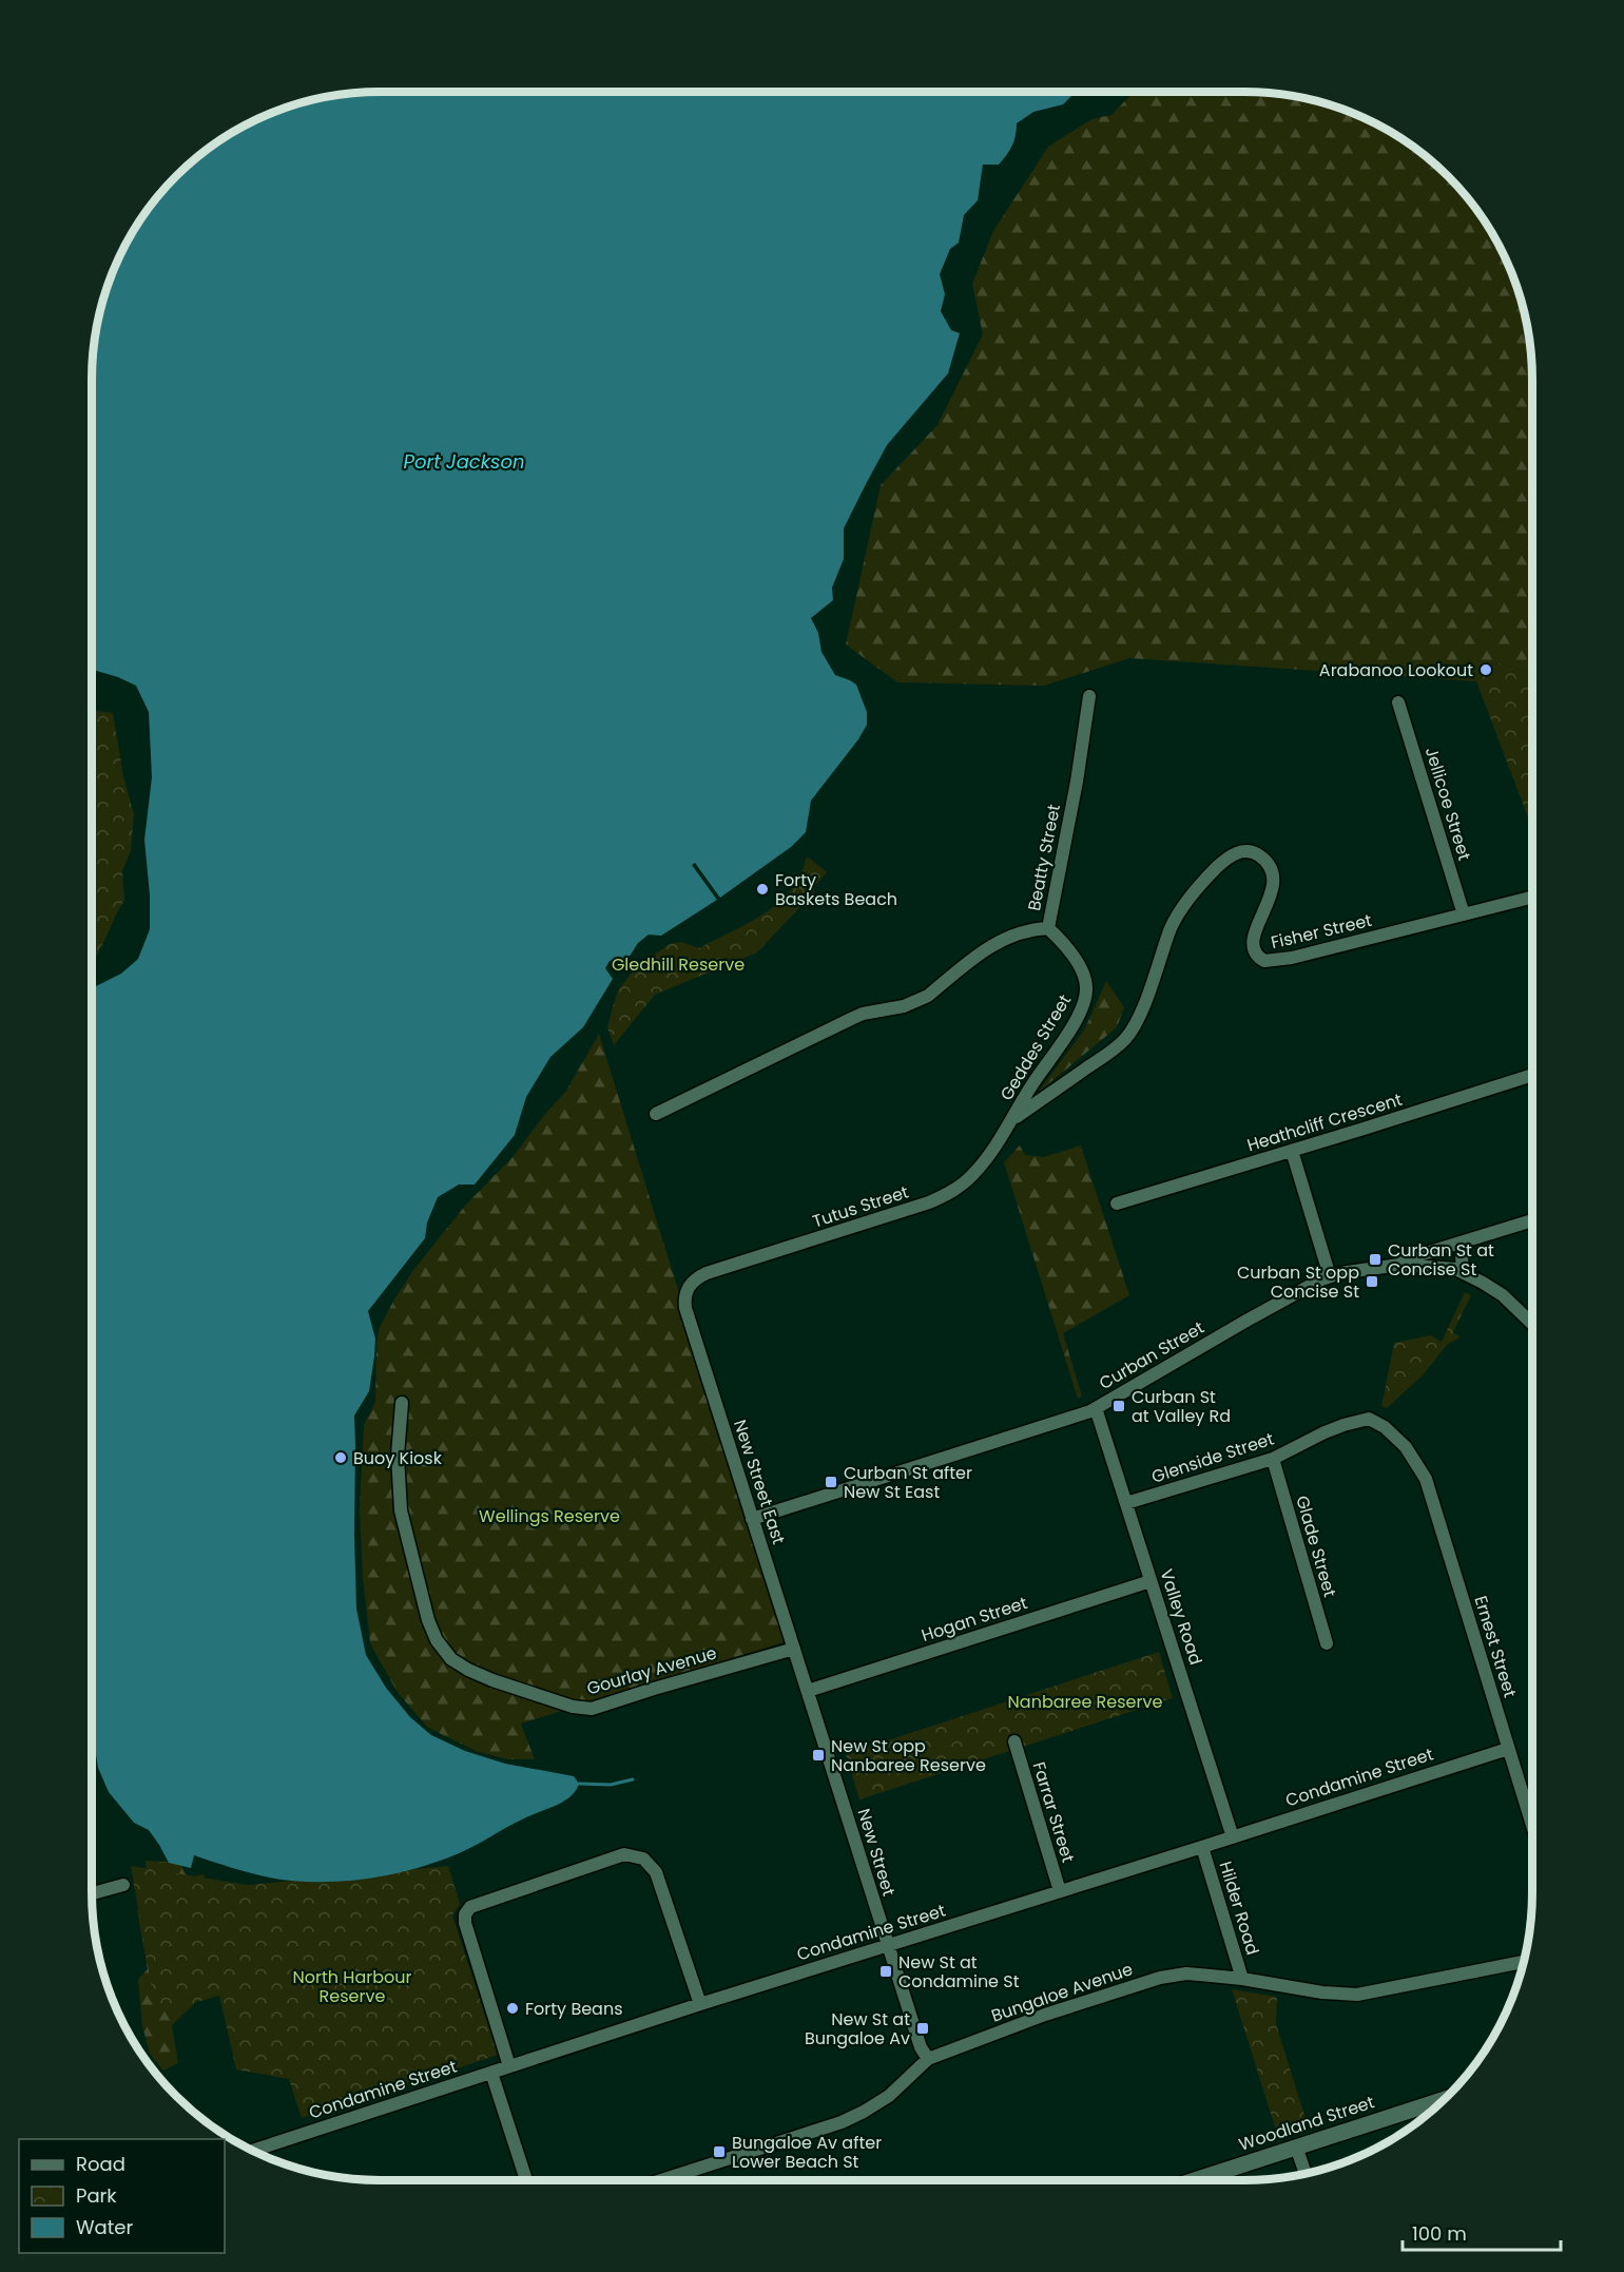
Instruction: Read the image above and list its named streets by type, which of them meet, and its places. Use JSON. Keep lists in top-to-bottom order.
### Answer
{
  "streets": {
    "street": [
      "Jellicoe Street",
      "Beatty Street",
      "Fisher Street",
      "Geddes Street",
      "Heathcliff Crescent",
      "Tutus Street",
      "Curban Street",
      "Glenside Street",
      "New Street East",
      "Glade Street",
      "Valley Road",
      "Hogan Street",
      "Ernest Street",
      "Gourlay Avenue",
      "Condamine Street",
      "Farrar Street",
      "New Street",
      "Hilder Road",
      "Bungaloe Avenue",
      "Woodland Street"
    ]
  },
  "crossings": [
    ["Jellicoe Street", "Fisher Street"],
    ["Beatty Street", "Geddes Street"],
    ["Fisher Street", "Geddes Street"],
    ["Fisher Street", "Tutus Street"],
    ["Geddes Street", "Tutus Street"],
    ["Tutus Street", "New Street East"],
    ["Curban Street", "New Street East"],
    ["Curban Street", "Valley Road"],
    ["Glenside Street", "Glade Street"],
    ["Glenside Street", "Valley Road"],
    ["Glenside Street", "Ernest Street"],
    ["New Street East", "Hogan Street"],
    ["New Street East", "Gourlay Avenue"],
    ["New Street East", "New Street"],
    ["Valley Road", "Hogan Street"],
    ["Valley Road", "Condamine Street"],
    ["Hogan Street", "New Street"],
    ["Ernest Street", "Condamine Street"],
    ["Condamine Street", "Farrar Street"],
    ["Condamine Street", "New Street"],
    ["Condamine Street", "Hilder Road"],
    ["New Street", "Bungaloe Avenue"],
    ["Hilder Road", "Bungaloe Avenue"]
  ],
  "water": ["Port Jackson"],
  "parks": [
    "Gledhill Reserve",
    "Wellings Reserve",
    "Nanbaree Reserve",
    "North Harbour Reserve"
  ],
  "places": {
    "other": [
      "Arabanoo Lookout",
      "Forty Baskets Beach",
      "Buoy Kiosk",
      "Forty Beans"
    ],
    "transit": [
      "Curban St at Concise St",
      "Curban St opp Concise St",
      "Curban St at Valley Rd",
      "Curban St after New St East",
      "New St opp Nanbaree Reserve",
      "New St at Condamine St",
      "New St at Bungaloe Av",
      "Bungaloe Av after Lower Beach St"
    ]
  },
  "legend": ["Road", "Park", "Water"],
  "scale_bar": "100 m"
}
